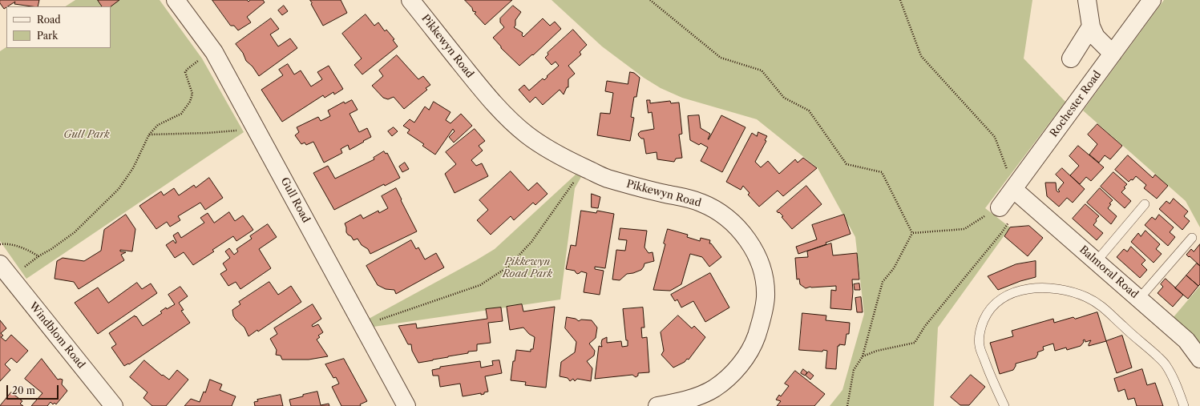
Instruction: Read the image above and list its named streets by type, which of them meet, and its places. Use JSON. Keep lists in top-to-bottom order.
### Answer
{
  "streets": {
    "street": [
      "Pikkewyn Road",
      "Rochester Road",
      "Gull Road",
      "Balmoral Road",
      "Windblom Road"
    ]
  },
  "crossings": [
    ["Rochester Road", "Balmoral Road"]
  ],
  "parks": ["Gull Park", "Pikkewyn Road Park"],
  "legend": ["Road", "Park"],
  "scale_bar": "20 m"
}
